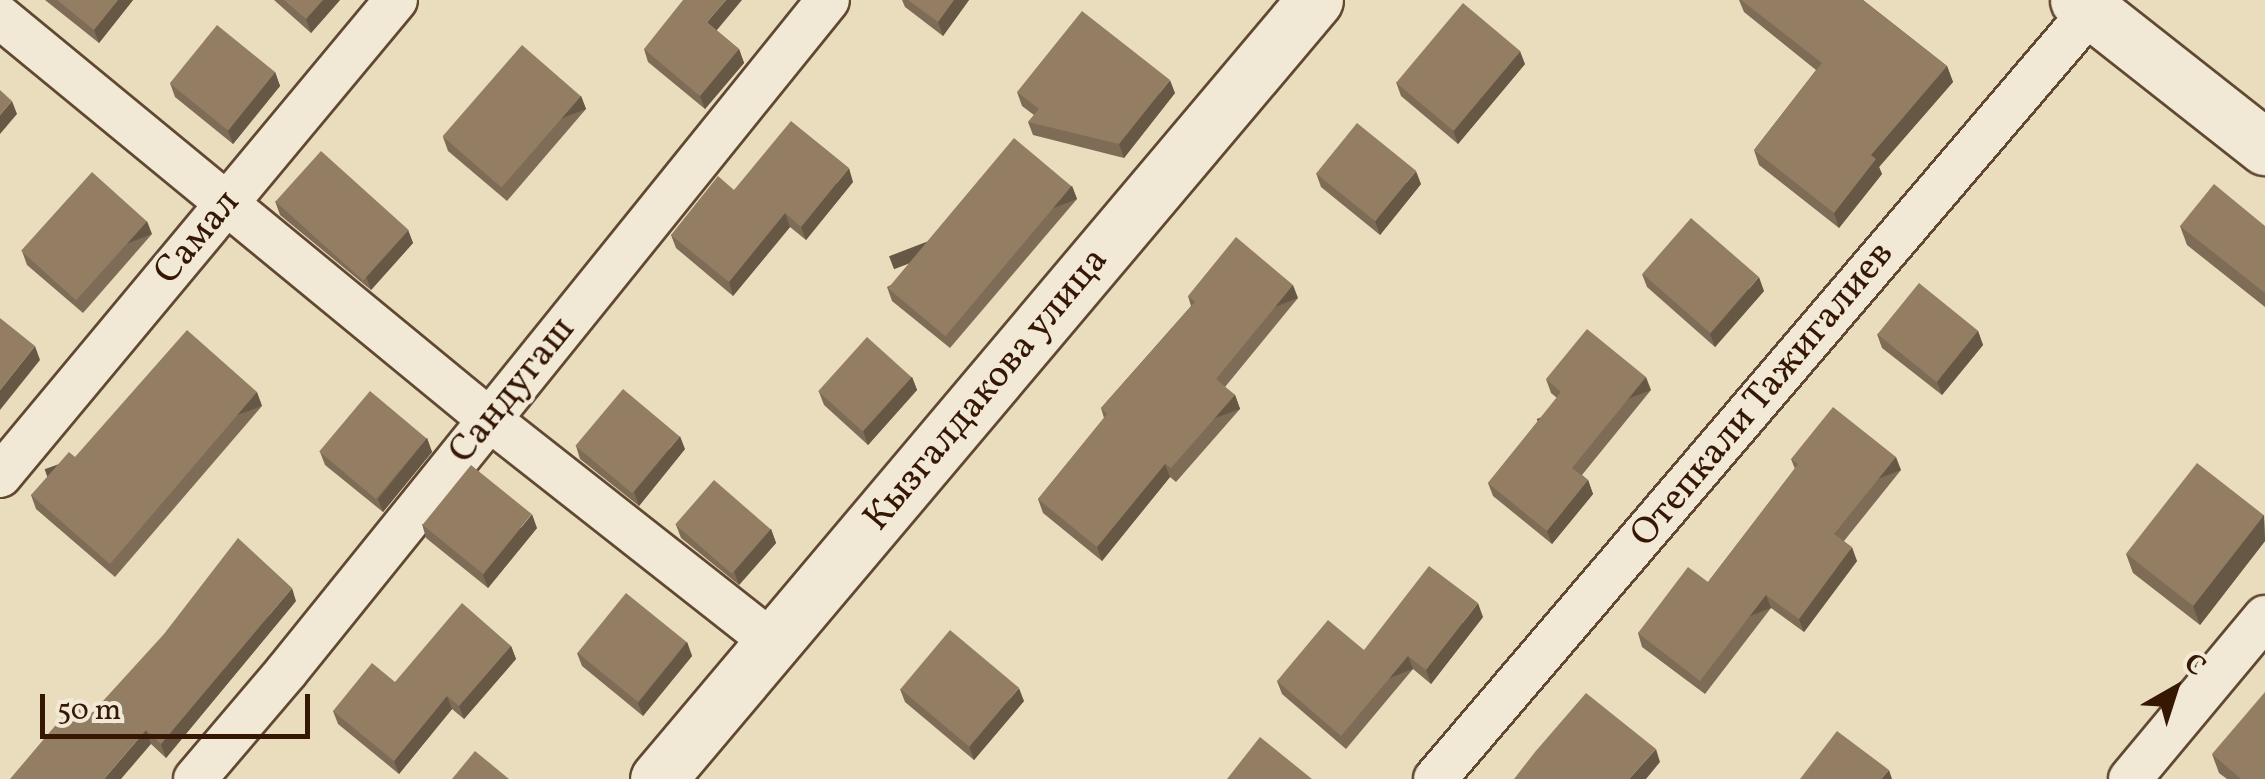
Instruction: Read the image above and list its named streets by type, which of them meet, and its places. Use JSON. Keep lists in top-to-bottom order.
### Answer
{
  "streets": {
    "street": [
      "Самал",
      "Кызгалдакова улица",
      "Сандугаш",
      "Отепкали Тажигалиев"
    ]
  },
  "scale_bar": "50 m",
  "north": "top right"
}
